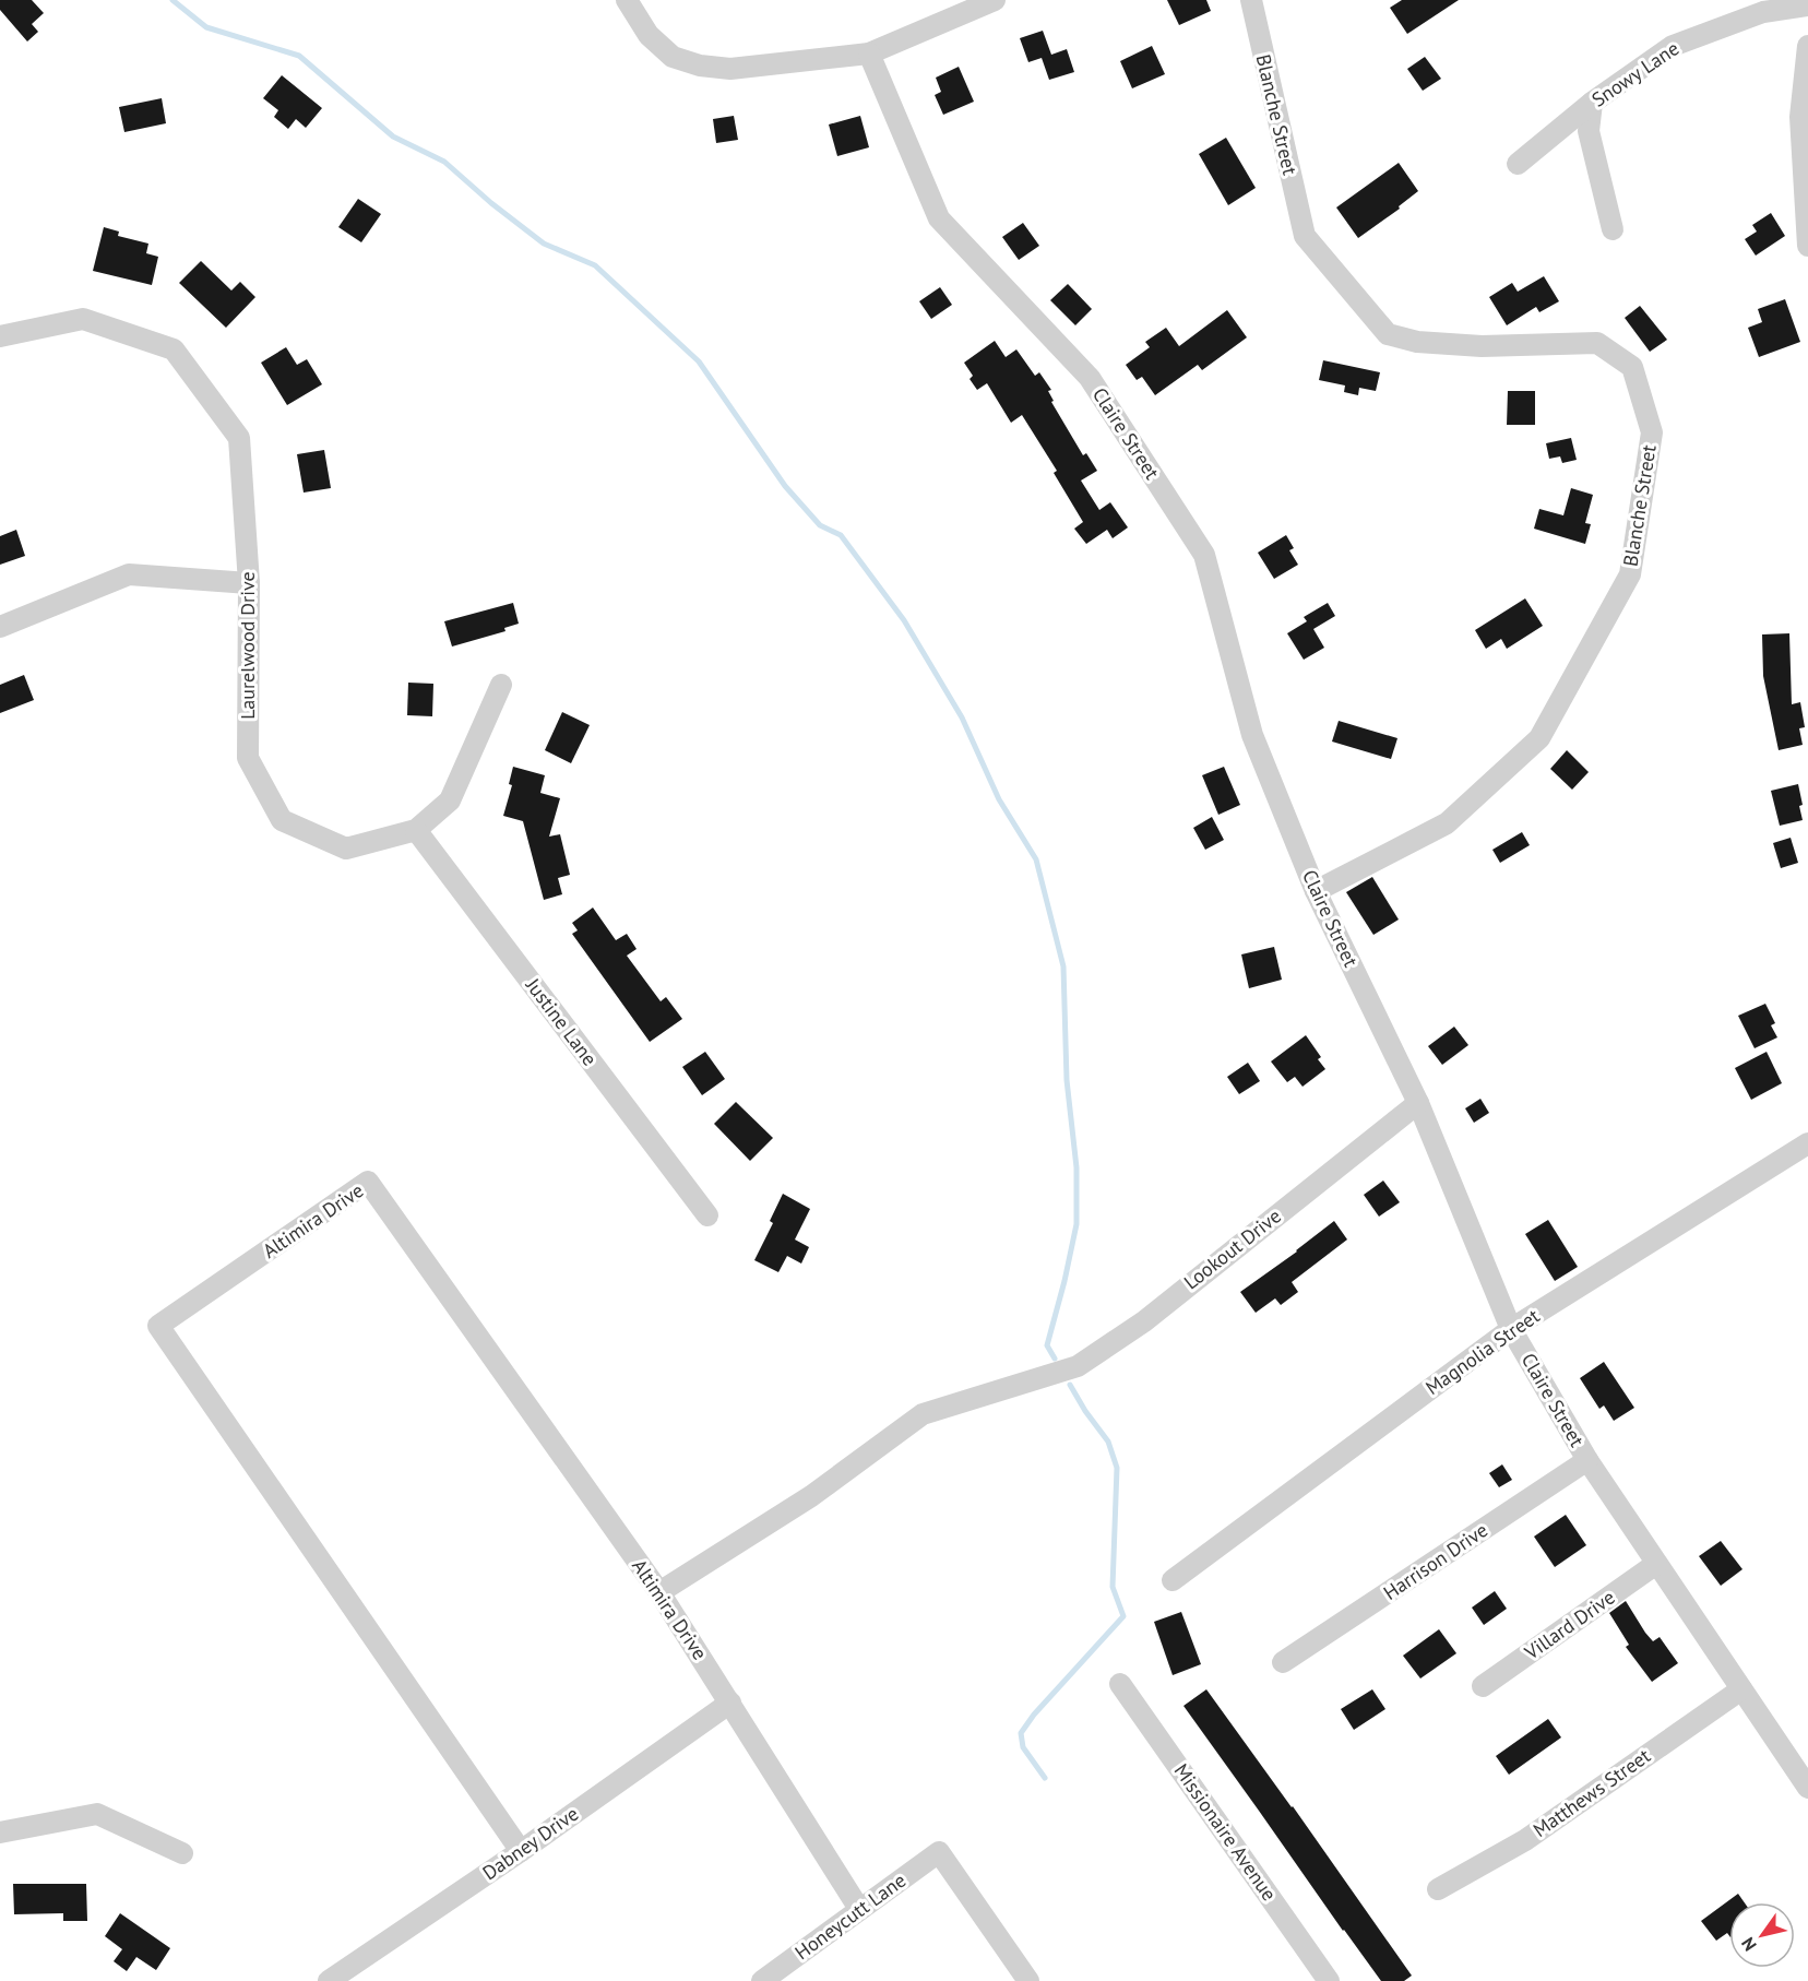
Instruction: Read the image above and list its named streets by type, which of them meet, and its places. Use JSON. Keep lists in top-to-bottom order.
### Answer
{
  "streets": {
    "street": [
      "Snowy Lane",
      "Blanche Street",
      "Claire Street",
      "Laurelwood Drive",
      "Justine Lane",
      "Altimira Drive",
      "Lookout Drive",
      "Magnolia Street",
      "Harrison Drive",
      "Villard Drive",
      "Matthews Street",
      "Missionaire Avenue",
      "Dabney Drive",
      "Honeycutt Lane"
    ]
  },
  "crossings": [
    ["Blanche Street", "Claire Street"],
    ["Claire Street", "Lookout Drive"],
    ["Claire Street", "Magnolia Street"],
    ["Claire Street", "Harrison Drive"],
    ["Claire Street", "Villard Drive"],
    ["Claire Street", "Matthews Street"],
    ["Laurelwood Drive", "Justine Lane"],
    ["Altimira Drive", "Lookout Drive"],
    ["Altimira Drive", "Dabney Drive"],
    ["Altimira Drive", "Honeycutt Lane"]
  ],
  "north": "bottom left"
}
